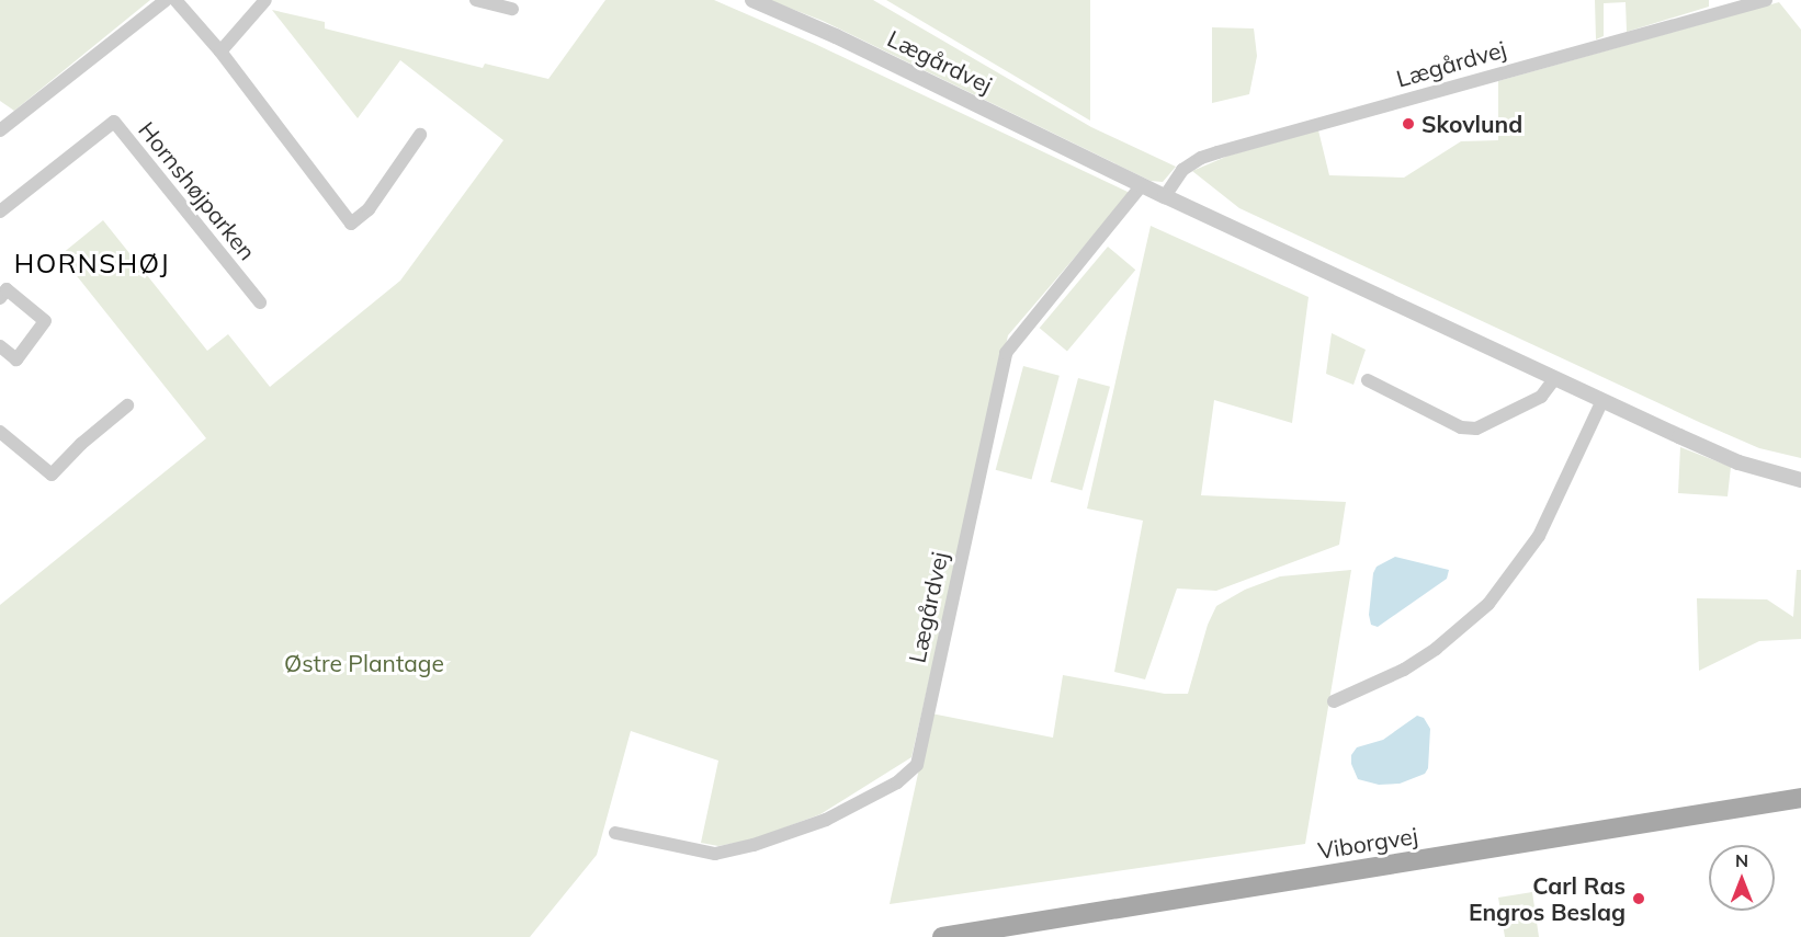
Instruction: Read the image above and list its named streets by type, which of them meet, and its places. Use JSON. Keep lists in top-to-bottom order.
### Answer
{
  "streets": {
    "main road": ["Viborgvej"],
    "street": ["Lægårdvej", "Hornshøjparken"]
  },
  "districts": ["HORNSHØJ"],
  "parks": ["Østre Plantage"],
  "places": ["Skovlund", "Carl Ras Engros Beslag"],
  "north": "top"
}
